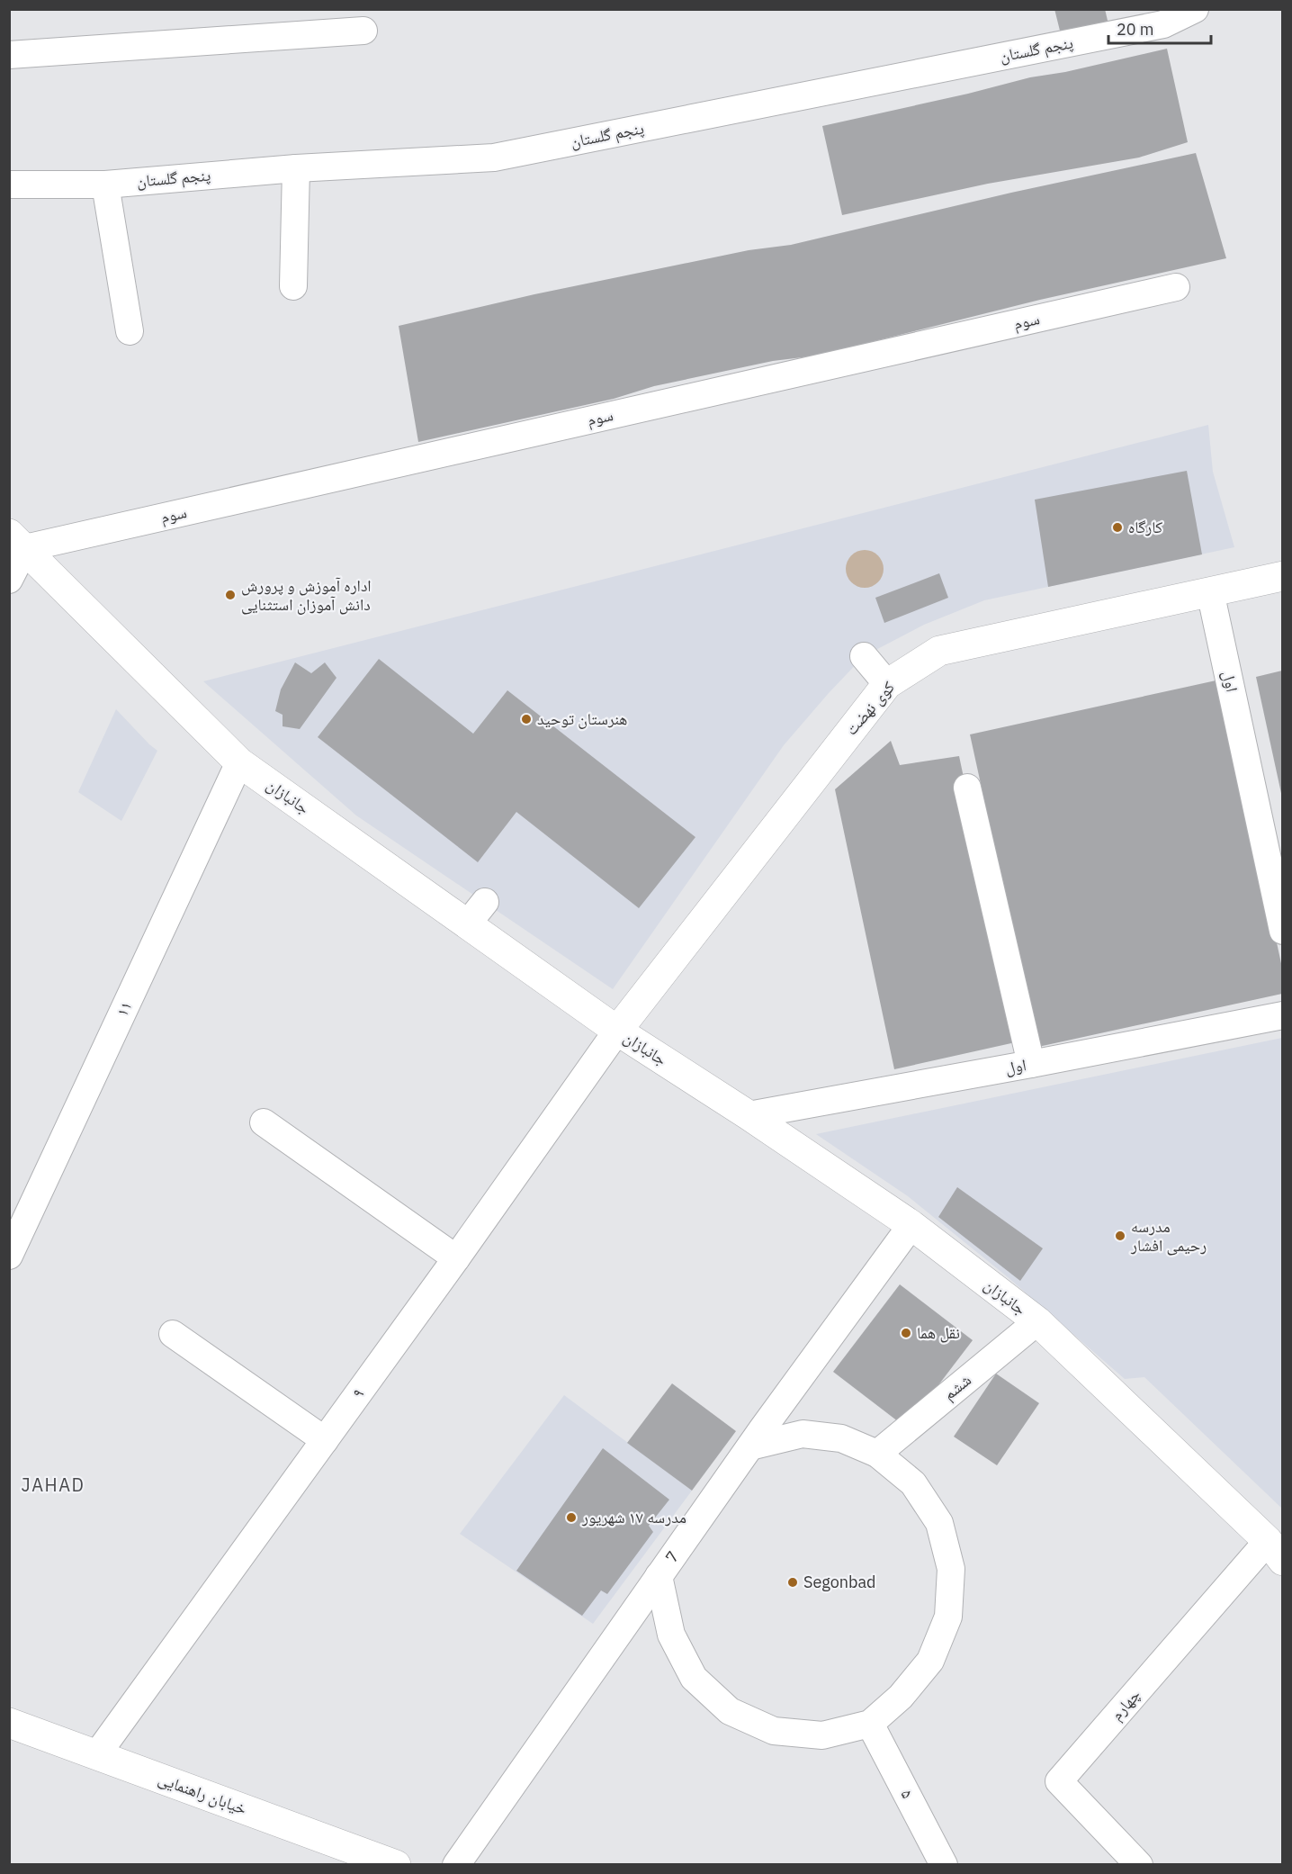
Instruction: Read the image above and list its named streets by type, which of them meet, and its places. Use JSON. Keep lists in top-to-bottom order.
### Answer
{
  "streets": {
    "main road": ["کوی نهضت", "جانبازان", "خیابان راهنمایی"],
    "street": [
      "پنجم گلستان",
      "سوم",
      "اول",
      "۱۱",
      "ششم",
      "۹",
      "7",
      "چهارم",
      "۵"
    ]
  },
  "crossings": [
    ["سوم", "جانبازان"],
    ["اول", "کوی نهضت"],
    ["اول", "جانبازان"],
    ["کوی نهضت", "جانبازان"],
    ["کوی نهضت", "۹"],
    ["جانبازان", "۱۱"],
    ["جانبازان", "ششم"],
    ["جانبازان", "۹"],
    ["جانبازان", "7"],
    ["جانبازان", "چهارم"],
    ["۹", "خیابان راهنمایی"]
  ],
  "districts": ["JAHAD"],
  "places": [
    "کارگاه",
    "اداره آموزش و پرورش دانش آموزان استثنایی",
    "هنرستان توحید",
    "مدرسه رحیمی افشار",
    "نقل هما",
    "مدرسه ۱۷ شهریور",
    "Segonbad"
  ],
  "scale_bar": "20 m"
}
